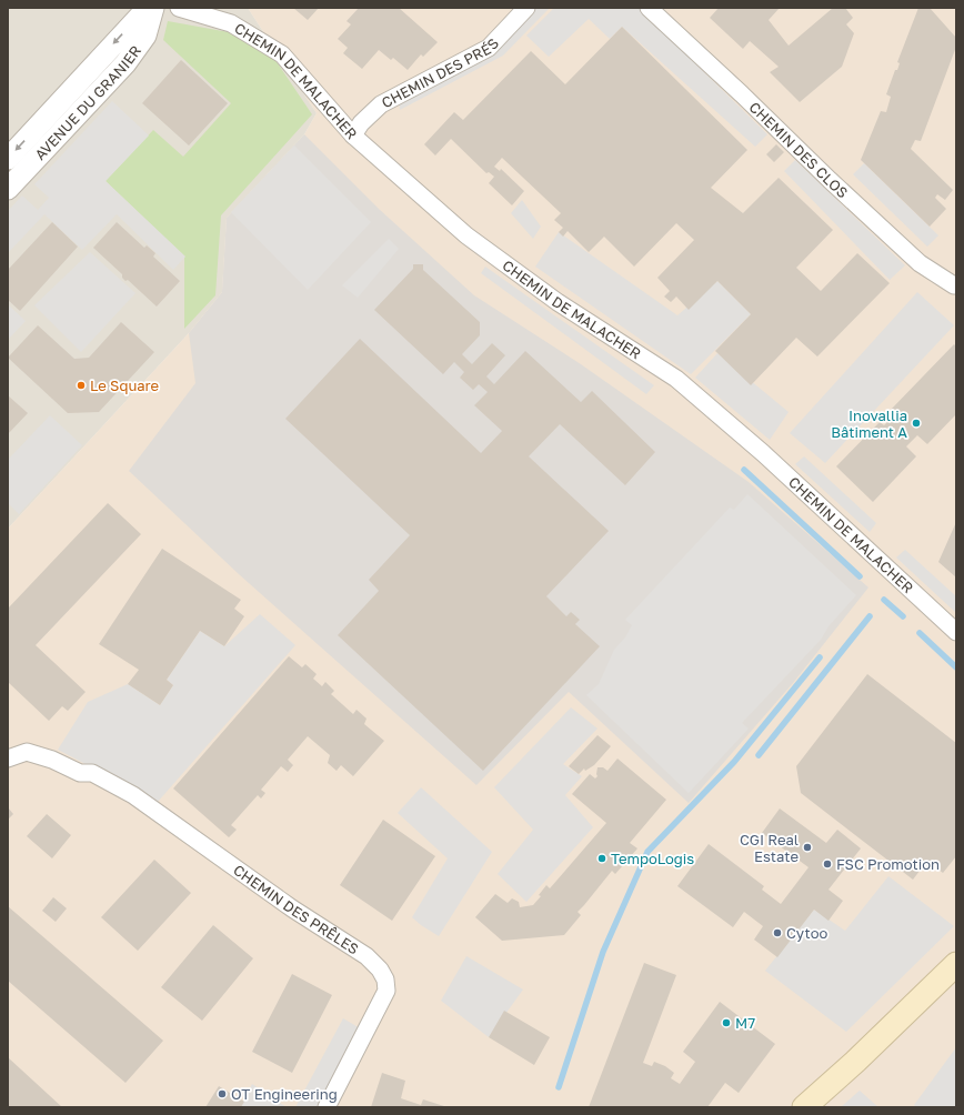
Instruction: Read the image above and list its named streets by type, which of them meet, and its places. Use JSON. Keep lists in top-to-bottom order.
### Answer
{
  "streets": {
    "street": [
      "CHEMIN DES PRÉS",
      "CHEMIN DE MALACHER",
      "AVENUE DU GRANIER",
      "CHEMIN DES CLOS",
      "CHEMIN DES PRÊLES"
    ]
  },
  "crossings": [
    ["CHEMIN DES PRÉS", "CHEMIN DE MALACHER"]
  ],
  "places": [
    "Le Square",
    "Inovallia Bâtiment A",
    "CGI Real Estate",
    "TempoLogis",
    "FSC Promotion",
    "Cytoo",
    "M7",
    "OT Engineering"
  ]
}
